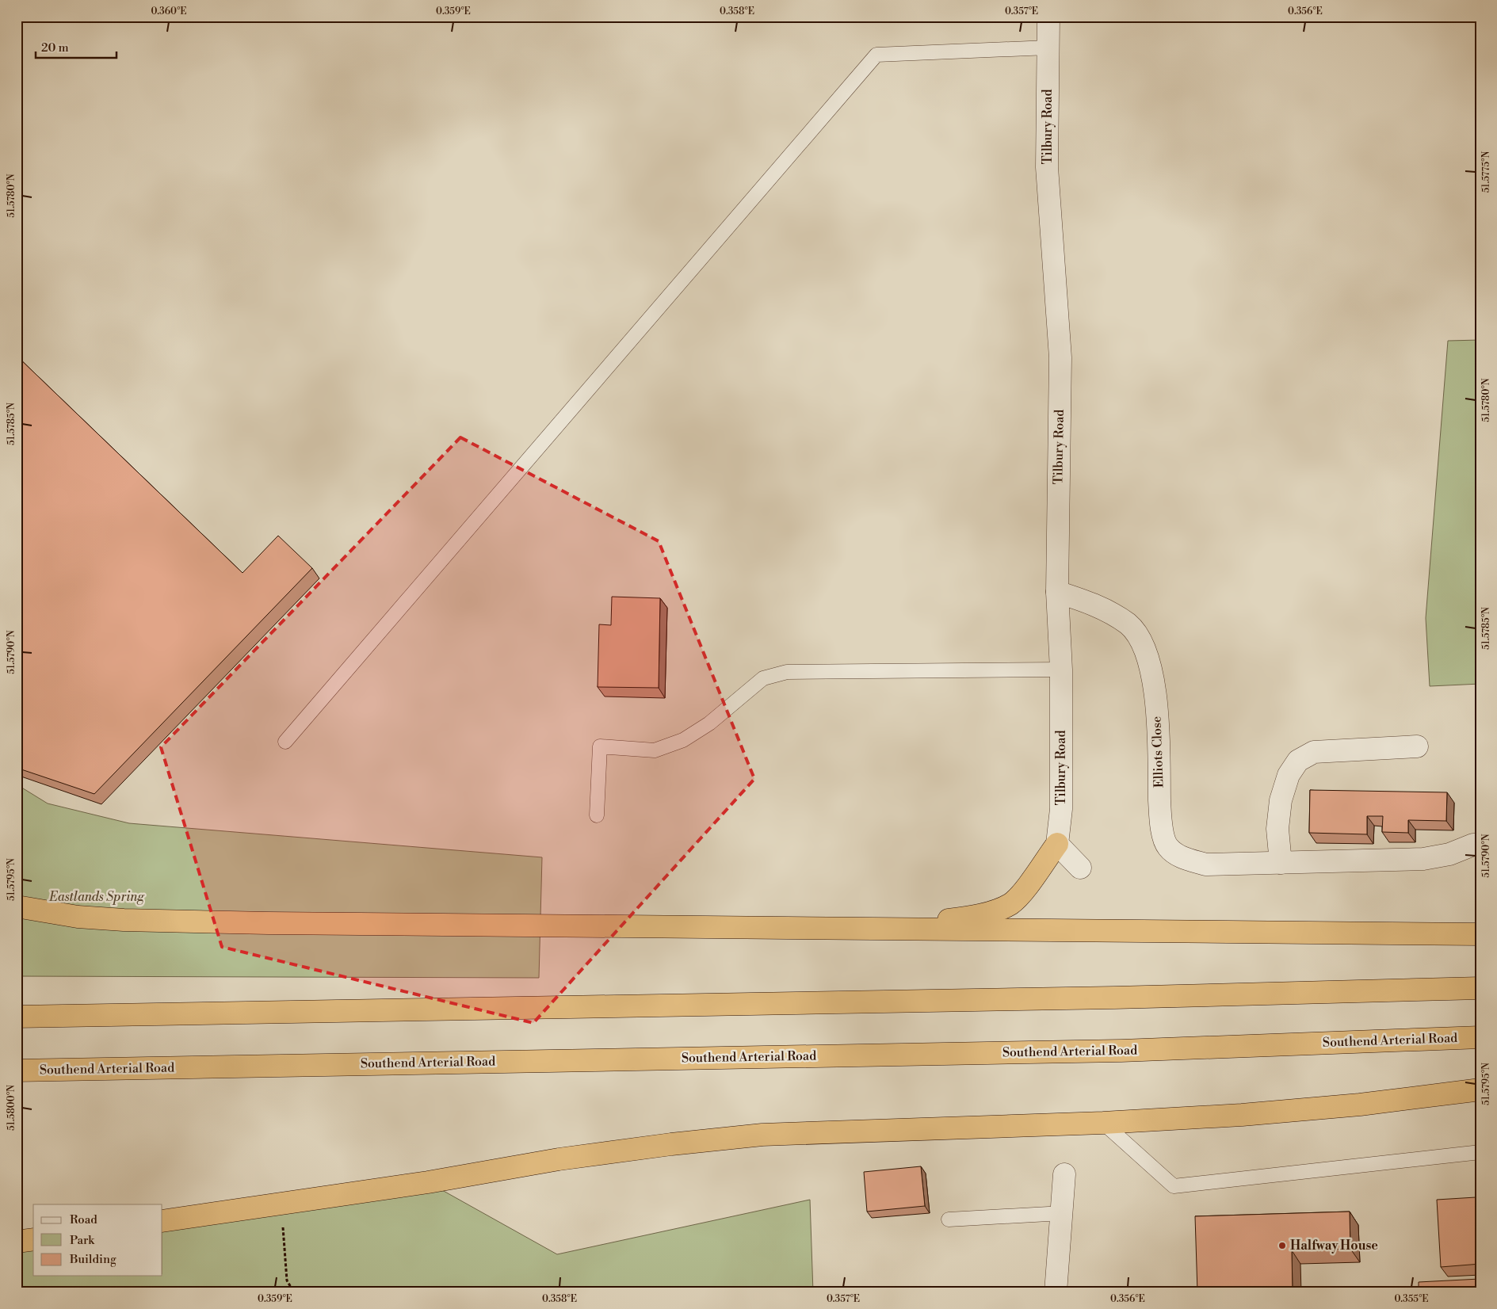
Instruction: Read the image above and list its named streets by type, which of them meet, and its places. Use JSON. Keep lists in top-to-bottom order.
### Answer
{
  "streets": {
    "highway": ["Southend Arterial Road"],
    "street": ["Tilbury Road", "Elliots Close"]
  },
  "crossings": [
    ["Tilbury Road", "Elliots Close"]
  ],
  "parks": ["Eastlands Spring"],
  "places": ["Halfway House"],
  "legend": ["Road", "Park", "Building"],
  "scale_bar": "20 m",
  "coordinates": [
    "0.360°E",
    "0.359°E",
    "0.358°E",
    "0.357°E",
    "0.356°E",
    "51.5775°N",
    "51.5780°N",
    "51.5785°N",
    "51.5790°N",
    "51.5795°N",
    "51.5800°N",
    "0.355°E"
  ]
}
